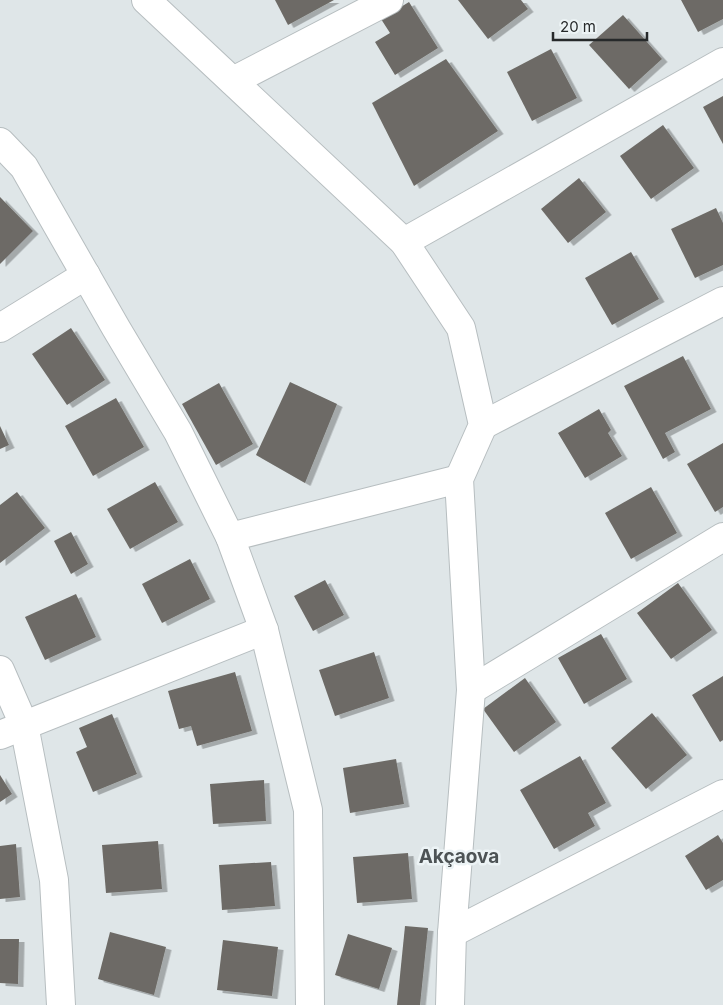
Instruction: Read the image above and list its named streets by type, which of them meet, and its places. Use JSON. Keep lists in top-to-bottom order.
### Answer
{
  "districts": ["Akçaova"],
  "scale_bar": "20 m"
}
